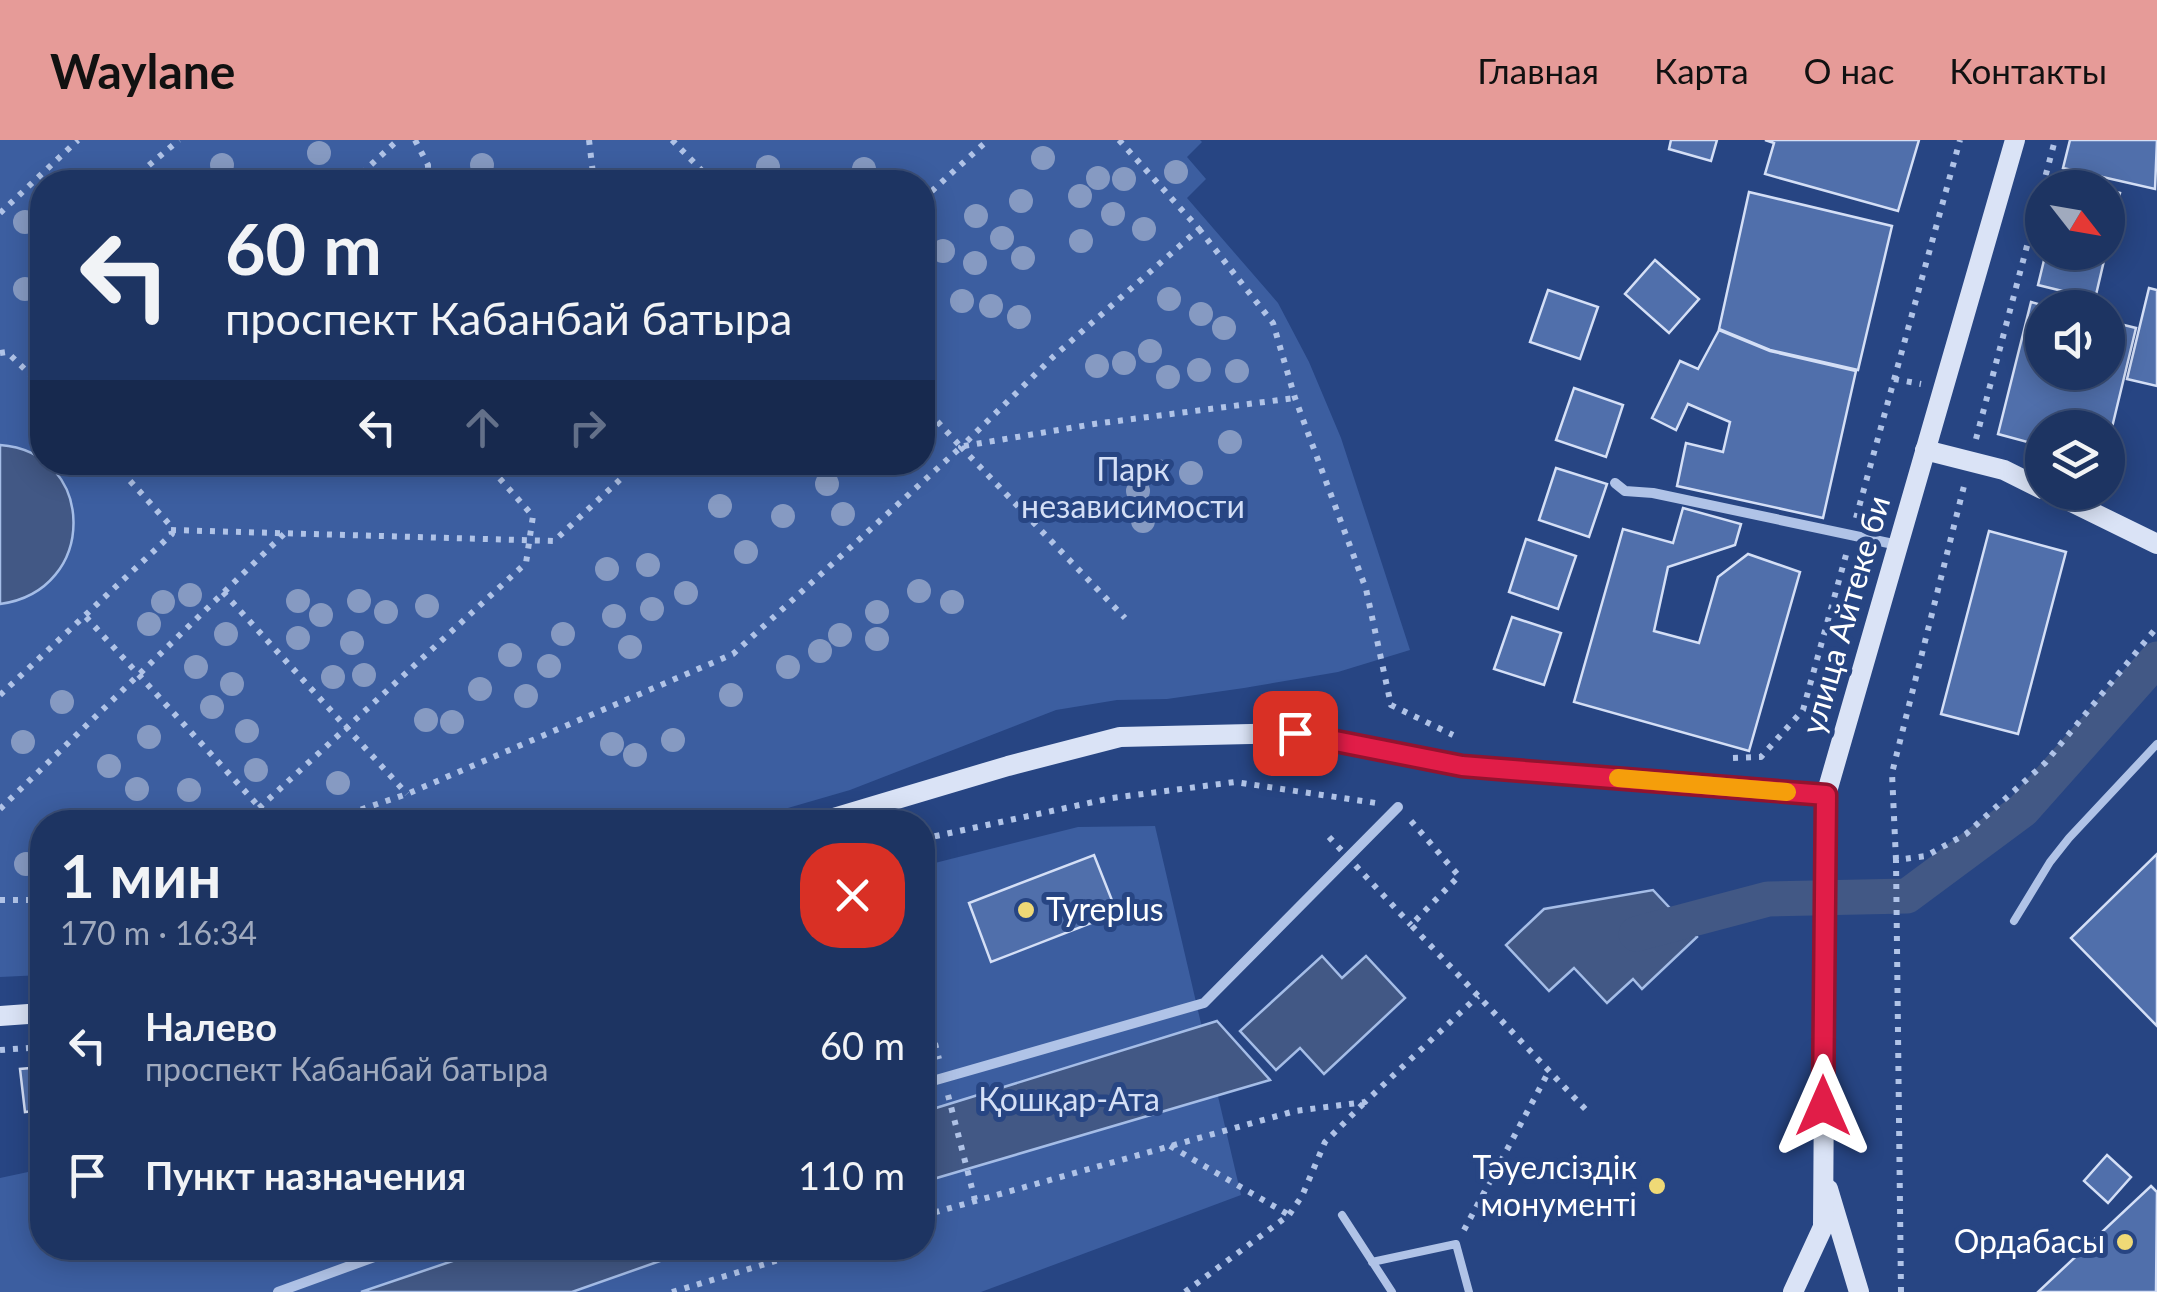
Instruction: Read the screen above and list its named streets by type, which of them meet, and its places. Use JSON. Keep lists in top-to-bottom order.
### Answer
{
  "streets": {
    "main road": ["улица Айтеке би"]
  },
  "parks": ["Парк независимости", "Қошқар-Ата"],
  "places": ["Tyreplus", "Тәуелсіздік монументі", "Ордабасы"],
  "north": "bottom right",
  "page": {
    "header": "Waylane",
    "nav": [
      "Главная",
      "Карта",
      "О нас",
      "Контакты"
    ],
    "turn": ["60 m", "проспект Кабанбай батыра"],
    "heading": ["1 мин", "170 m · 16:34"],
    "list": [
      {
        "name": "Налево",
        "note": "проспект Кабанбай батыра",
        "value": "60 m"
      },
      {
        "name": "Пункт назначения",
        "value": "110 m"
      }
    ]
  }
}
